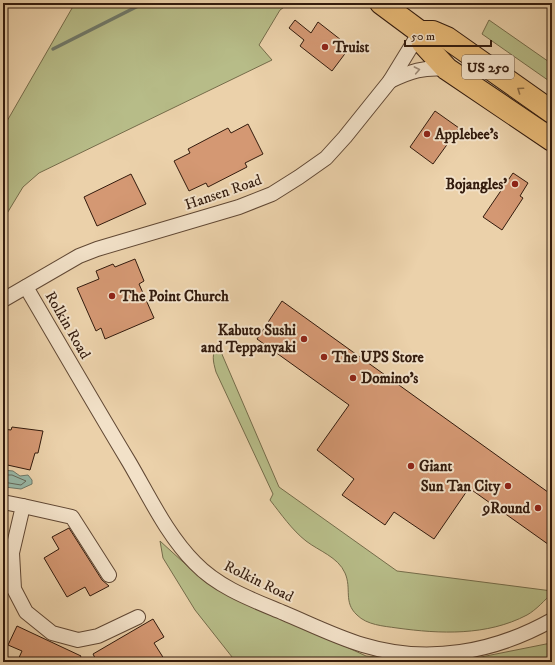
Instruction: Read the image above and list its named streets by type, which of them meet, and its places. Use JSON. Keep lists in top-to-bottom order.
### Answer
{
  "streets": {
    "highway": ["US 250"],
    "street": ["Hansen Road", "Rolkin Road"]
  },
  "crossings": [
    ["US 250", "Hansen Road"],
    ["Hansen Road", "Rolkin Road"]
  ],
  "places": [
    "Truist",
    "Applebee's",
    "Bojangles'",
    "The Point Church",
    "Kabuto Sushi and Teppanyaki",
    "The UPS Store",
    "Domino's",
    "Giant",
    "Sun Tan City",
    "9Round"
  ],
  "scale_bar": "50 m"
}
